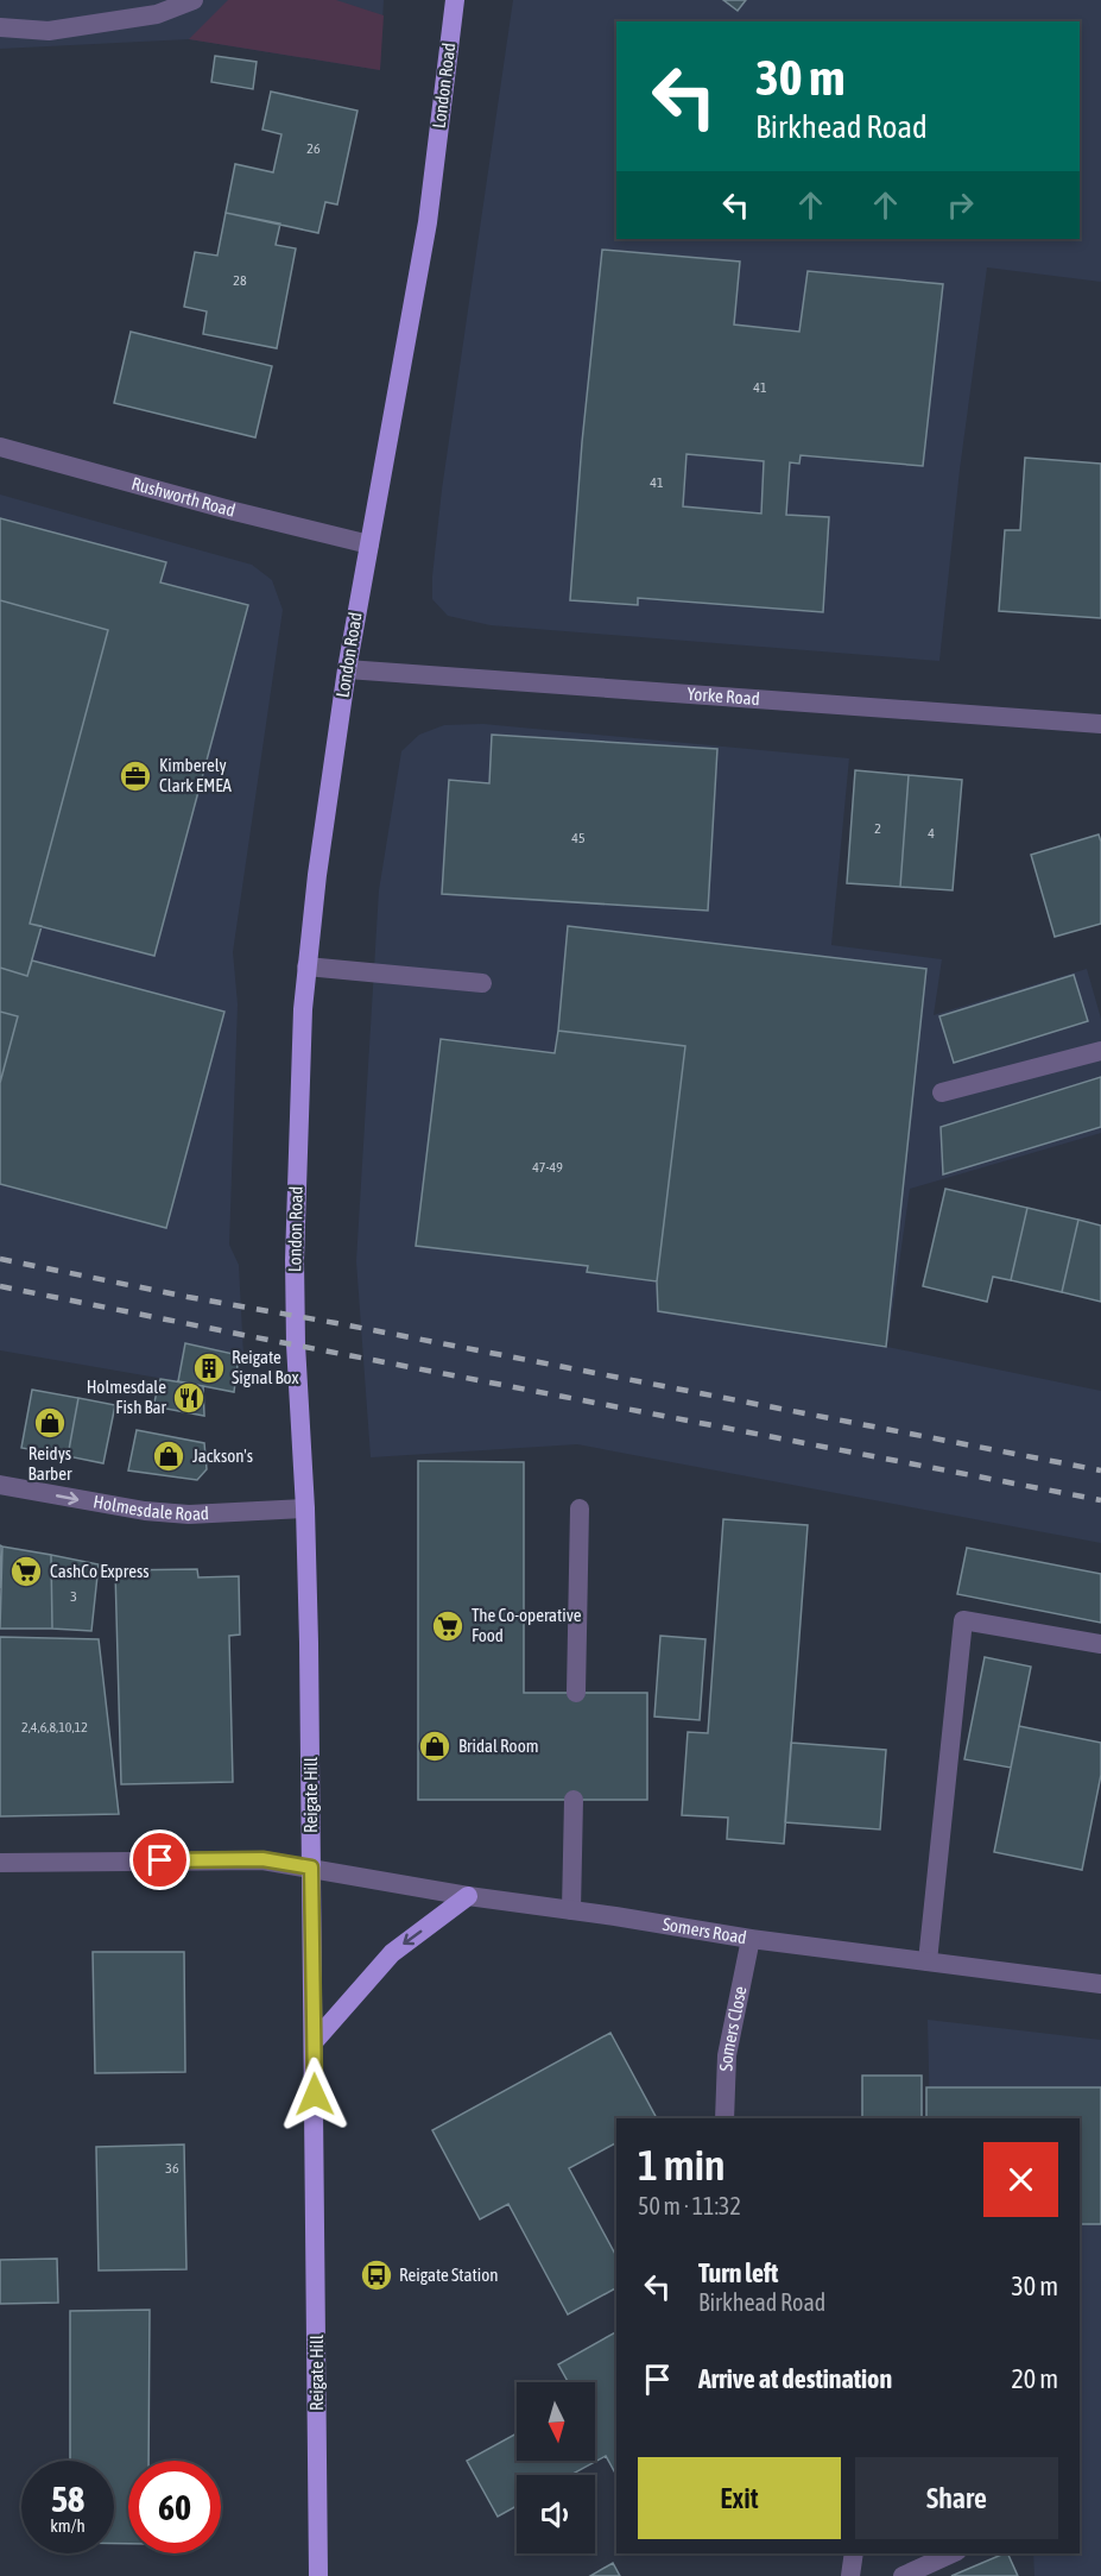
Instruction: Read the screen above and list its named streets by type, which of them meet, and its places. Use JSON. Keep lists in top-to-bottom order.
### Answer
{
  "streets": {
    "main road": ["London Road", "Reigate Hill"],
    "street": [
      "Rushworth Road",
      "Yorke Road",
      "Holmesdale Road",
      "Somers Road",
      "Somers Close"
    ]
  },
  "crossings": [
    ["London Road", "Rushworth Road"],
    ["London Road", "Yorke Road"],
    ["London Road", "Reigate Hill"],
    ["Holmesdale Road", "Reigate Hill"],
    ["Reigate Hill", "Somers Road"],
    ["Somers Road", "Somers Close"]
  ],
  "one_way": ["Holmesdale Road"],
  "places": {
    "office": ["Kimberely Clark EMEA"],
    "building": ["Reigate Signal Box"],
    "restaurant": ["Holmesdale Fish Bar"],
    "shop": ["Reidys Barber", "Jackson's", "Bridal Room"],
    "supermarket": ["CashCo Express", "The Co-operative Food"],
    "bus stop": ["Reigate Station"]
  },
  "house_numbers": [
    "26",
    "28",
    "41",
    "41",
    "2",
    "4",
    "45",
    "47-49",
    "3",
    "2,4,6,8,10,12",
    "36"
  ],
  "north": "bottom",
  "page": {
    "turn": ["30 m", "Birkhead Road"],
    "heading": ["1 min", "50 m · 11:32"],
    "list": [
      {
        "name": "Turn left",
        "note": "Birkhead Road",
        "value": "30 m"
      },
      {
        "name": "Arrive at destination",
        "value": "20 m"
      }
    ],
    "buttons": ["Exit", "Share"],
    "speed": "58 km/h",
    "limit": "60"
  }
}
